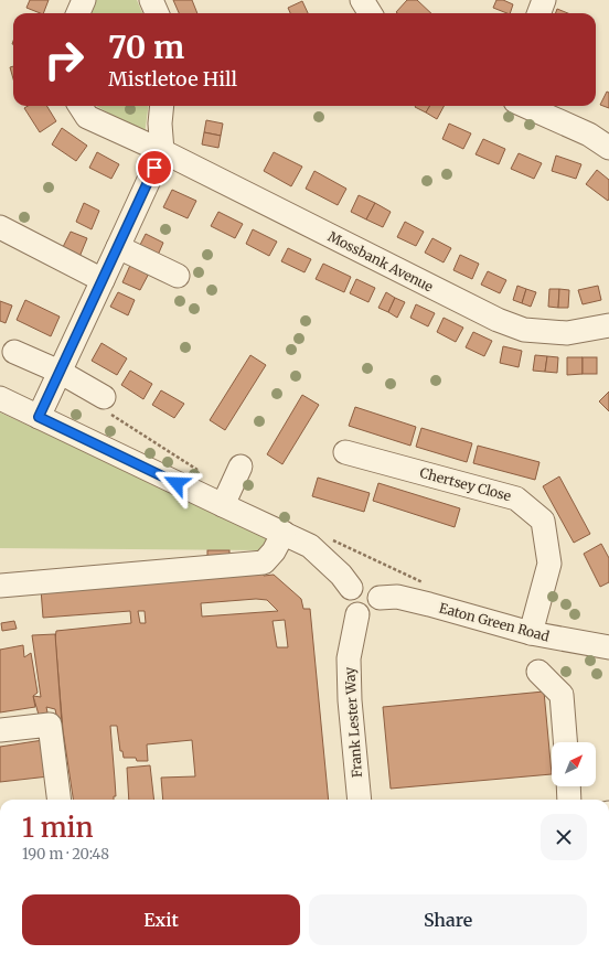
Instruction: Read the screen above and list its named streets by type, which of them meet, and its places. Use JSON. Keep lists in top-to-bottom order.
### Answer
{
  "streets": {
    "street": [
      "Mossbank Avenue",
      "Chertsey Close",
      "Eaton Green Road",
      "Frank Lester Way"
    ]
  },
  "crossings": [
    ["Chertsey Close", "Eaton Green Road"],
    ["Eaton Green Road", "Frank Lester Way"]
  ],
  "north": "top right",
  "page": {
    "turn": ["70 m", "Mistletoe Hill"],
    "heading": ["1 min", "190 m · 20:48"],
    "buttons": ["Exit", "Share"]
  }
}
